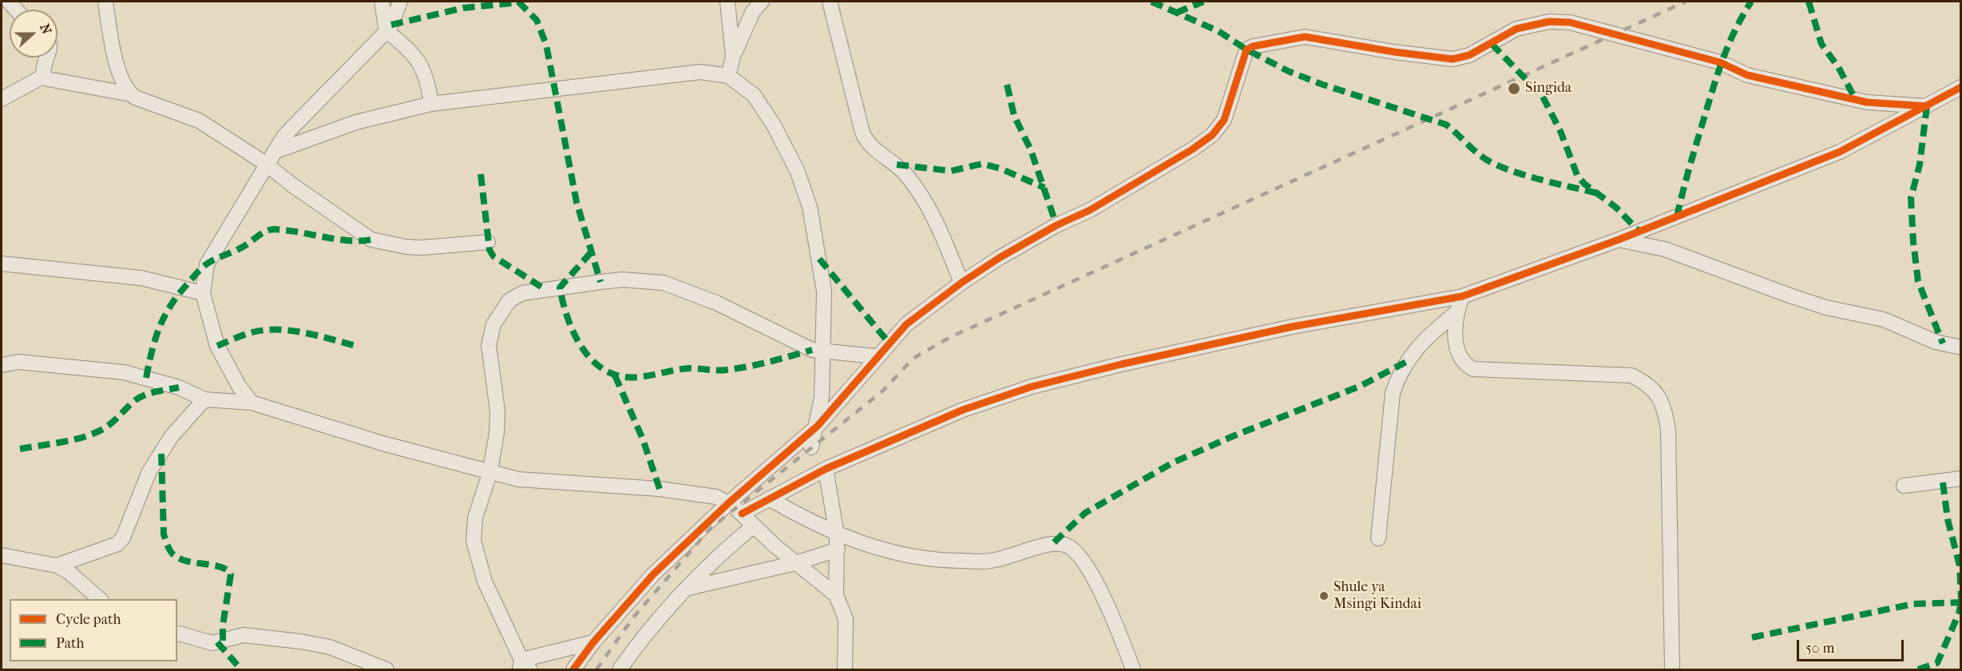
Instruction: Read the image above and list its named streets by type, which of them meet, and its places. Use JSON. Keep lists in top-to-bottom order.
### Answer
{
  "places": ["Singida", "Shule ya Msingi Kindai"],
  "legend": ["Cycle path", "Path"],
  "scale_bar": "50 m",
  "north": "right"
}
